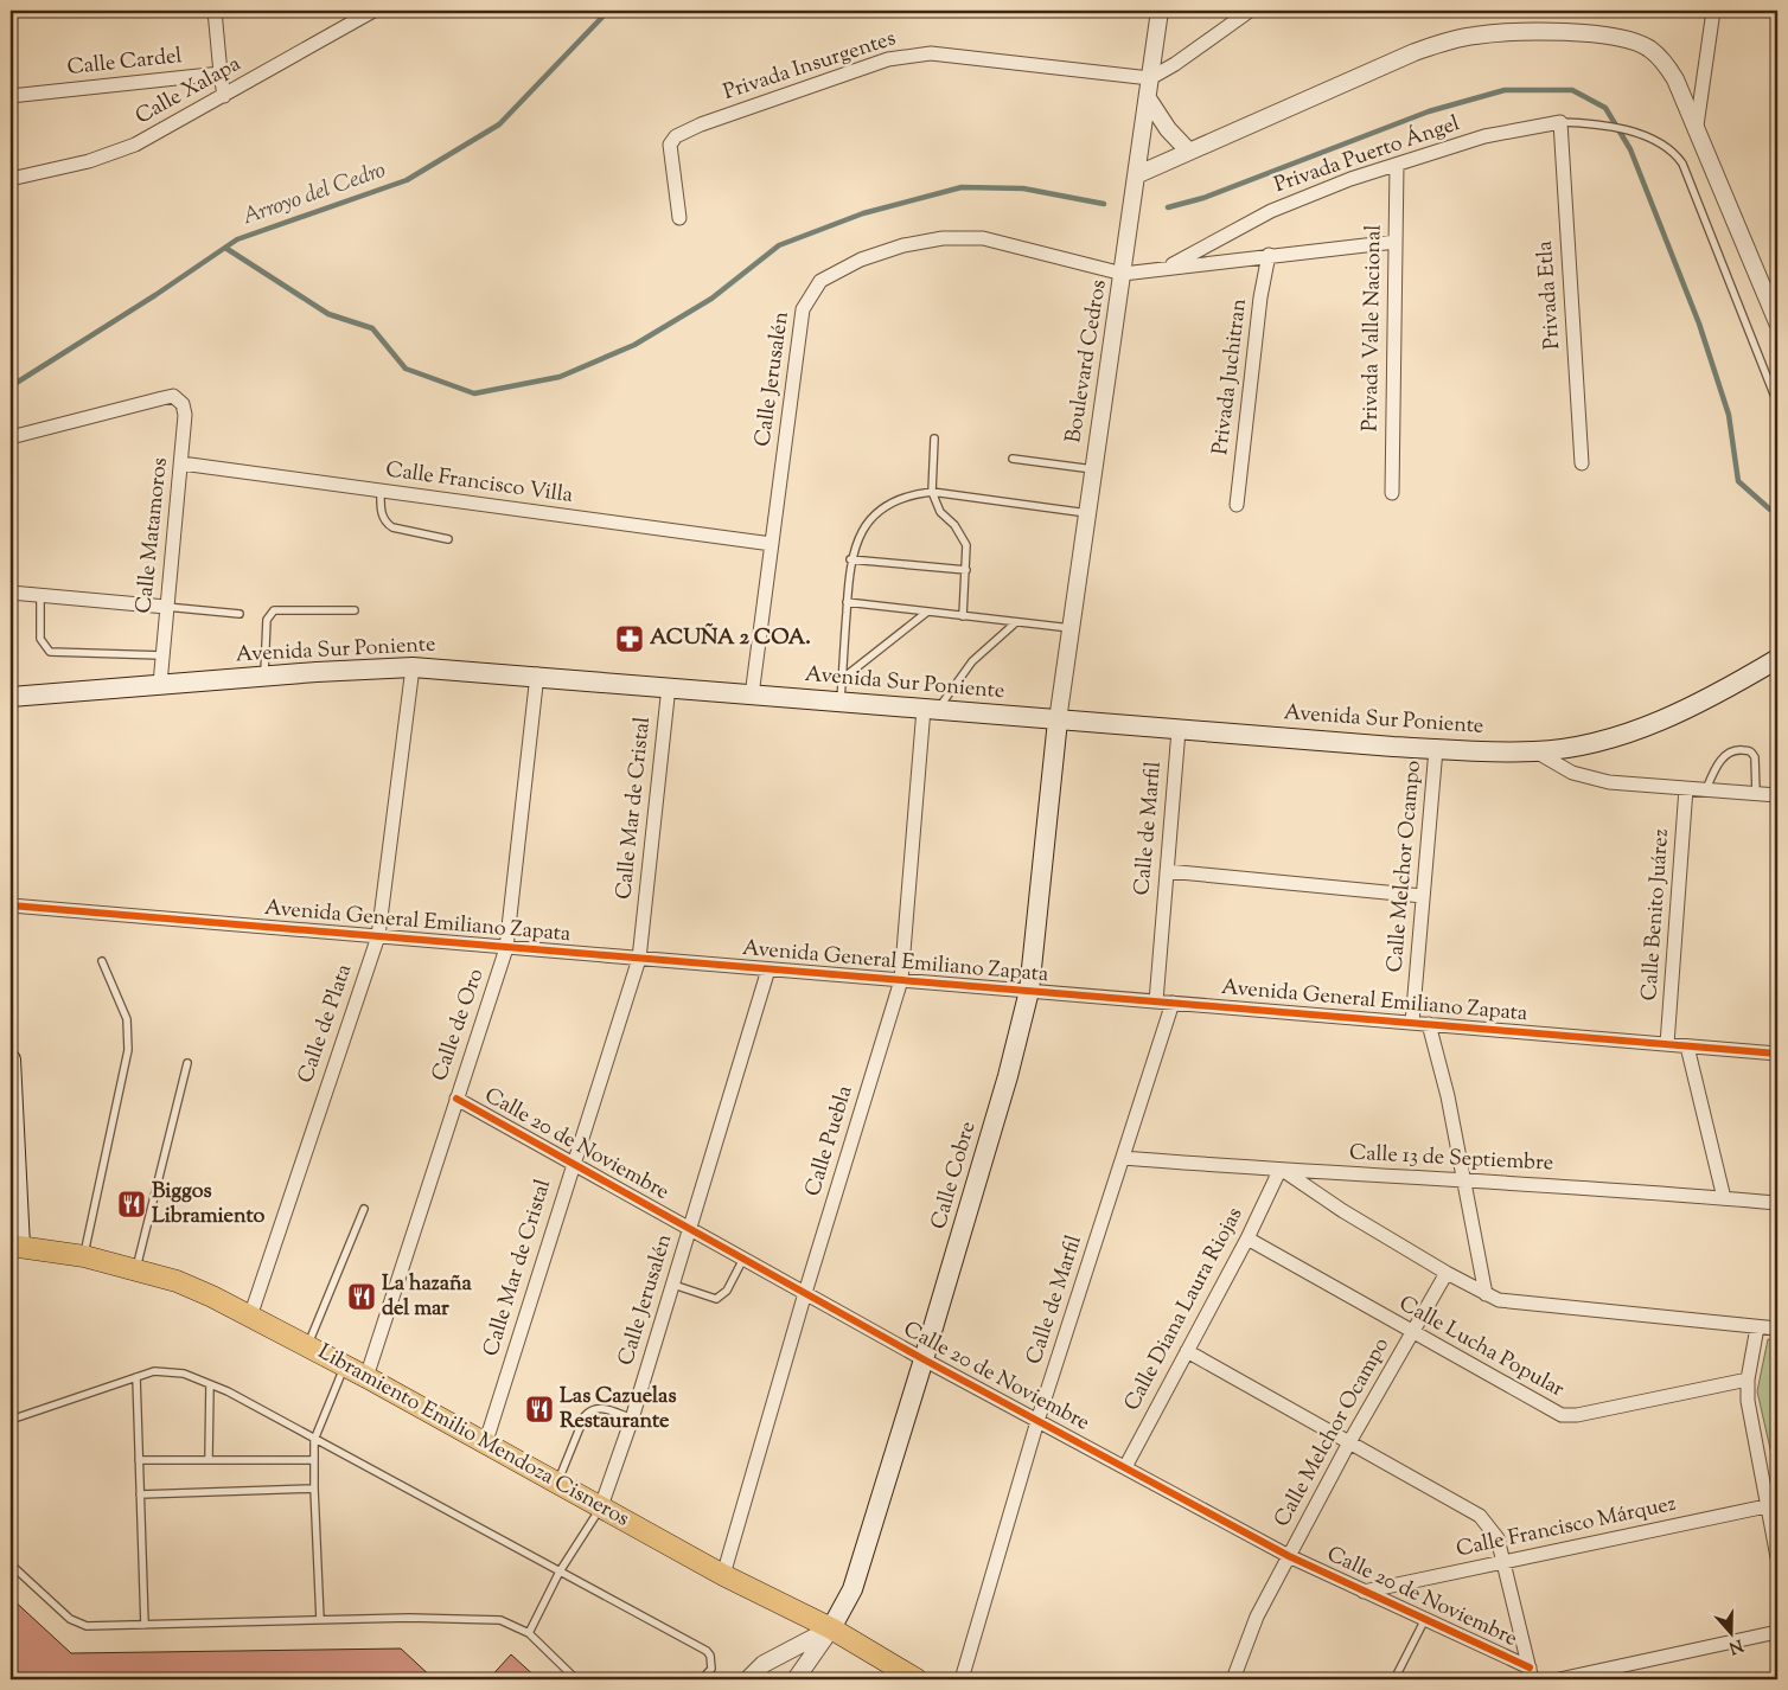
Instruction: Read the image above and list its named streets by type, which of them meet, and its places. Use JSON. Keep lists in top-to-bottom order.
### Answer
{
  "streets": {
    "main road": ["Avenida Sur Poniente", "Calle Cobre", "Libramiento Emilio Mendoza Cisneros"],
    "street": [
      "Calle Cardel",
      "Privada Insurgentes",
      "Calle Xalapa",
      "Privada Puerto Ángel",
      "Privada Etla",
      "Privada Valle Nacional",
      "Boulevard Cedros",
      "Privada Juchitran",
      "Calle Jerusalén",
      "Calle Francisco Villa",
      "Calle Matamoros",
      "Calle Mar de Cristal",
      "Calle de Marfil",
      "Calle Melchor Ocampo",
      "Calle Benito Juárez",
      "Avenida General Emiliano Zapata",
      "Calle de Plata",
      "Calle de Oro",
      "Calle Puebla",
      "Calle 20 de Noviembre",
      "Calle 13 de Septiembre",
      "Calle Diana Laura Riojas",
      "Calle Lucha Popular",
      "Calle Francisco Márquez"
    ]
  },
  "crossings": [
    ["Privada Insurgentes", "Boulevard Cedros"],
    ["Privada Puerto Ángel", "Privada Etla"],
    ["Privada Puerto Ángel", "Privada Valle Nacional"],
    ["Privada Puerto Ángel", "Boulevard Cedros"],
    ["Privada Puerto Ángel", "Privada Juchitran"],
    ["Privada Puerto Ángel", "Calle Jerusalén"],
    ["Boulevard Cedros", "Calle Jerusalén"],
    ["Boulevard Cedros", "Avenida Sur Poniente"],
    ["Boulevard Cedros", "Calle Cobre"],
    ["Calle Jerusalén", "Calle Francisco Villa"],
    ["Calle Jerusalén", "Avenida Sur Poniente"],
    ["Calle Jerusalén", "Avenida General Emiliano Zapata"],
    ["Calle Jerusalén", "Calle 20 de Noviembre"],
    ["Calle Jerusalén", "Libramiento Emilio Mendoza Cisneros"],
    ["Calle Francisco Villa", "Calle Matamoros"],
    ["Calle Matamoros", "Avenida Sur Poniente"],
    ["Avenida Sur Poniente", "Calle Mar de Cristal"],
    ["Avenida Sur Poniente", "Calle de Marfil"],
    ["Avenida Sur Poniente", "Calle Melchor Ocampo"],
    ["Avenida Sur Poniente", "Calle de Plata"],
    ["Avenida Sur Poniente", "Calle de Oro"],
    ["Avenida Sur Poniente", "Calle Puebla"],
    ["Avenida Sur Poniente", "Calle Cobre"],
    ["Calle Mar de Cristal", "Avenida General Emiliano Zapata"],
    ["Calle Mar de Cristal", "Calle 20 de Noviembre"],
    ["Calle Mar de Cristal", "Libramiento Emilio Mendoza Cisneros"],
    ["Calle de Marfil", "Avenida General Emiliano Zapata"],
    ["Calle de Marfil", "Calle 20 de Noviembre"],
    ["Calle de Marfil", "Calle 13 de Septiembre"],
    ["Calle Melchor Ocampo", "Avenida General Emiliano Zapata"],
    ["Calle Melchor Ocampo", "Calle 20 de Noviembre"],
    ["Calle Melchor Ocampo", "Calle Lucha Popular"],
    ["Calle Benito Juárez", "Avenida General Emiliano Zapata"],
    ["Avenida General Emiliano Zapata", "Calle de Plata"],
    ["Avenida General Emiliano Zapata", "Calle de Oro"],
    ["Avenida General Emiliano Zapata", "Calle Puebla"],
    ["Avenida General Emiliano Zapata", "Calle Cobre"],
    ["Calle de Plata", "Libramiento Emilio Mendoza Cisneros"],
    ["Calle de Oro", "Calle 20 de Noviembre"],
    ["Calle de Oro", "Libramiento Emilio Mendoza Cisneros"],
    ["Calle Puebla", "Calle 20 de Noviembre"],
    ["Calle Puebla", "Libramiento Emilio Mendoza Cisneros"],
    ["Calle 20 de Noviembre", "Calle Cobre"],
    ["Calle 20 de Noviembre", "Calle Diana Laura Riojas"],
    ["Calle 20 de Noviembre", "Calle Francisco Márquez"],
    ["Calle 13 de Septiembre", "Calle Diana Laura Riojas"],
    ["Calle Cobre", "Libramiento Emilio Mendoza Cisneros"],
    ["Calle Diana Laura Riojas", "Calle Lucha Popular"]
  ],
  "water": ["Arroyo del Cedro"],
  "places": {
    "pharmacy": ["ACUÑA 2 COA."],
    "restaurant": ["Biggos Libramiento", "La hazaña del mar", "Las Cazuelas Restaurante"]
  },
  "north": "bottom"
}
